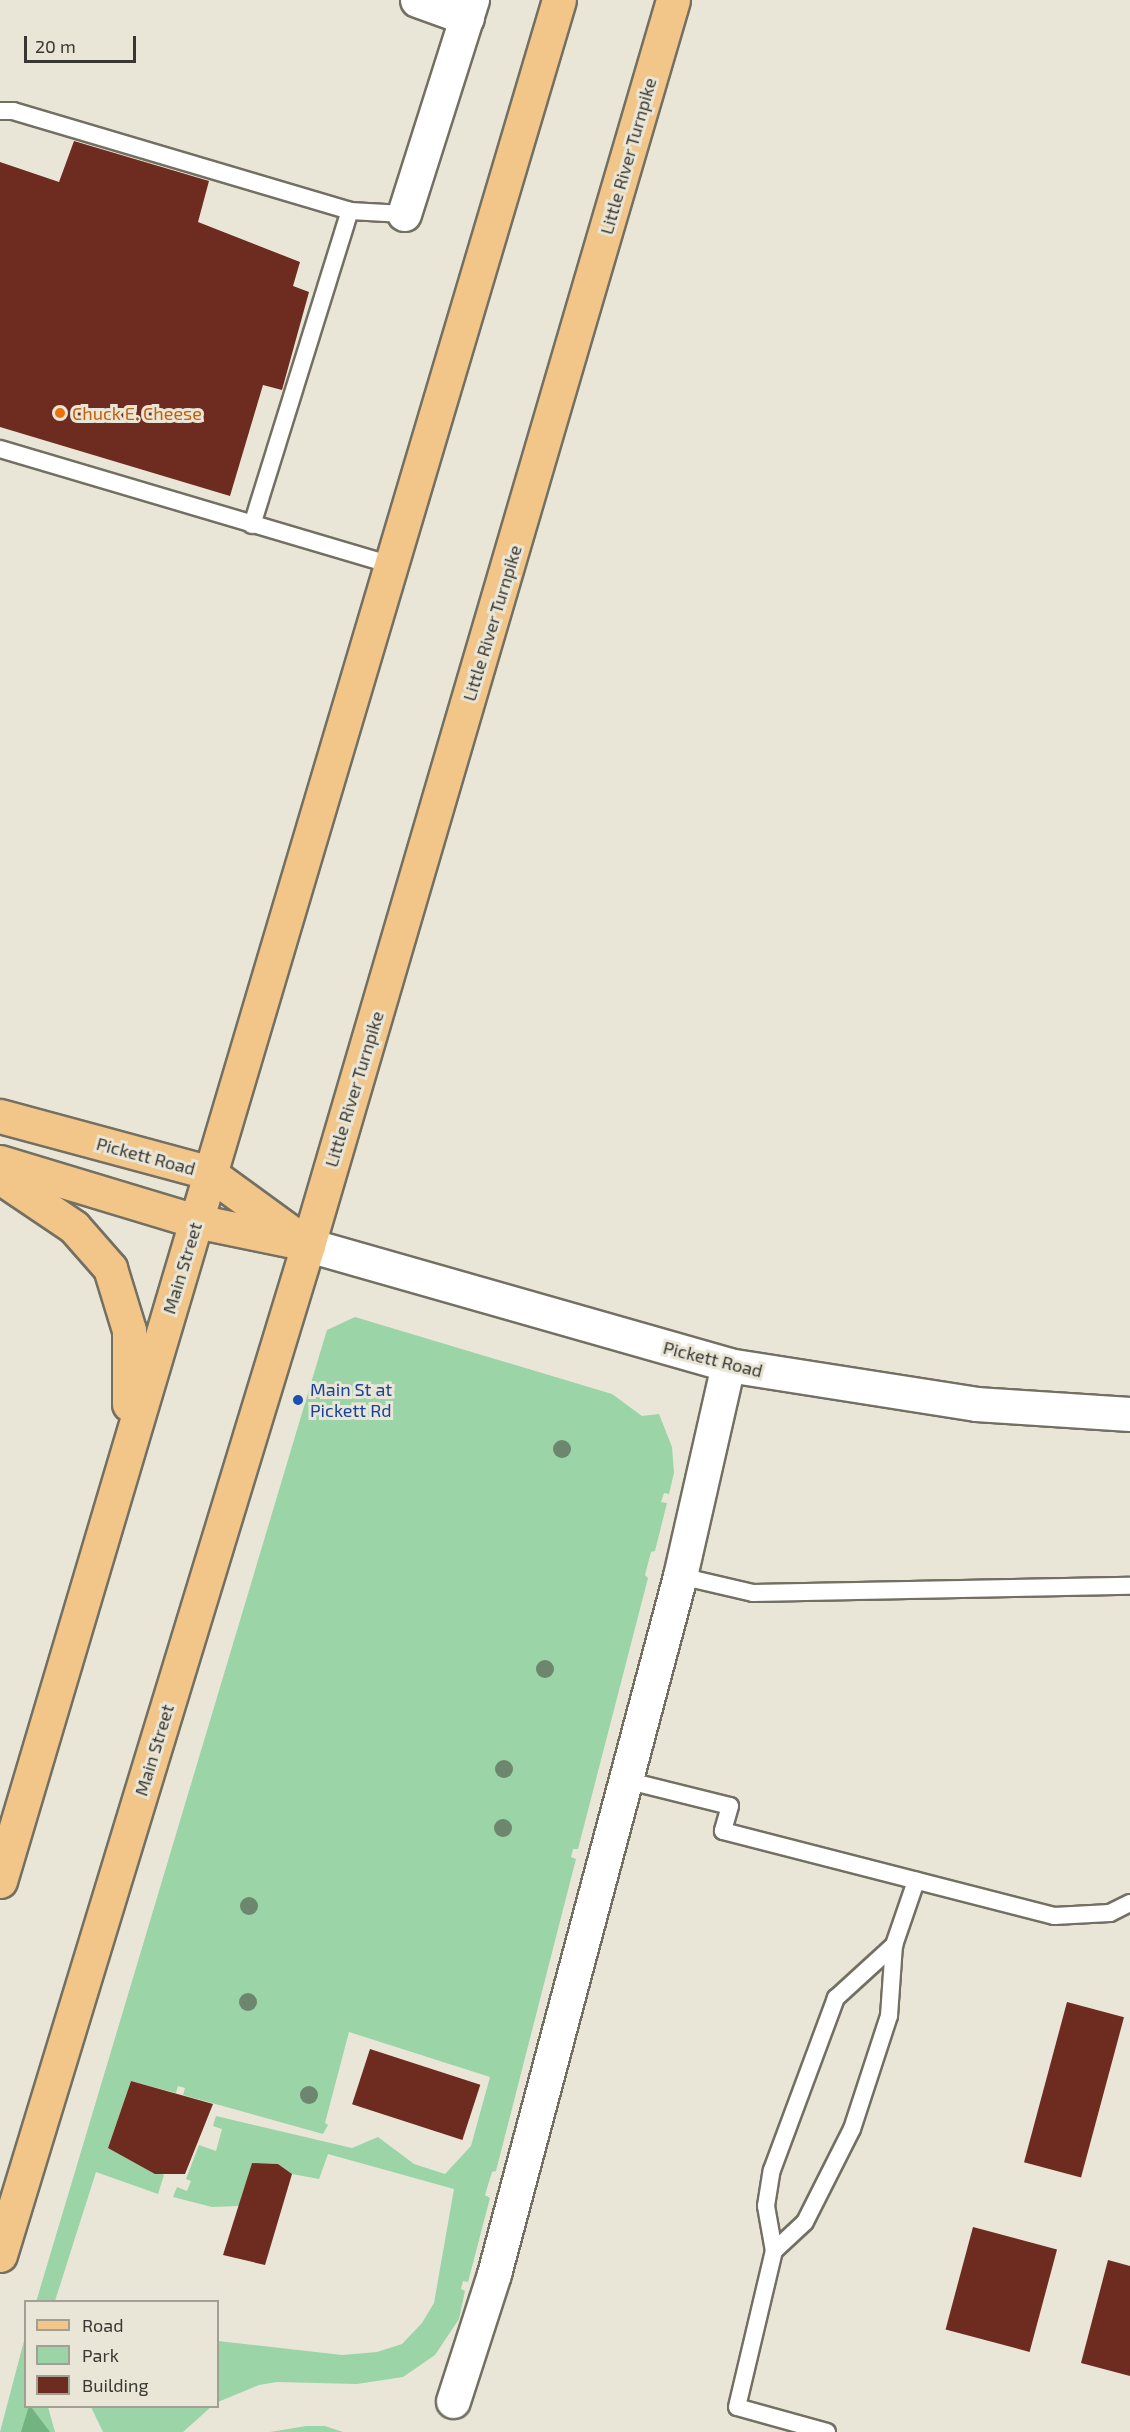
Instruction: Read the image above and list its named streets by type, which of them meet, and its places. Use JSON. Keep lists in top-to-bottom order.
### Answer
{
  "streets": {
    "main road": ["Little River Turnpike", "Pickett Road", "Main Street"]
  },
  "crossings": [
    ["Little River Turnpike", "Pickett Road"],
    ["Little River Turnpike", "Main Street"],
    ["Pickett Road", "Main Street"]
  ],
  "places": ["Chuck E. Cheese", "Main St at Pickett Rd"],
  "legend": ["Road", "Park", "Building"],
  "scale_bar": "20 m"
}
